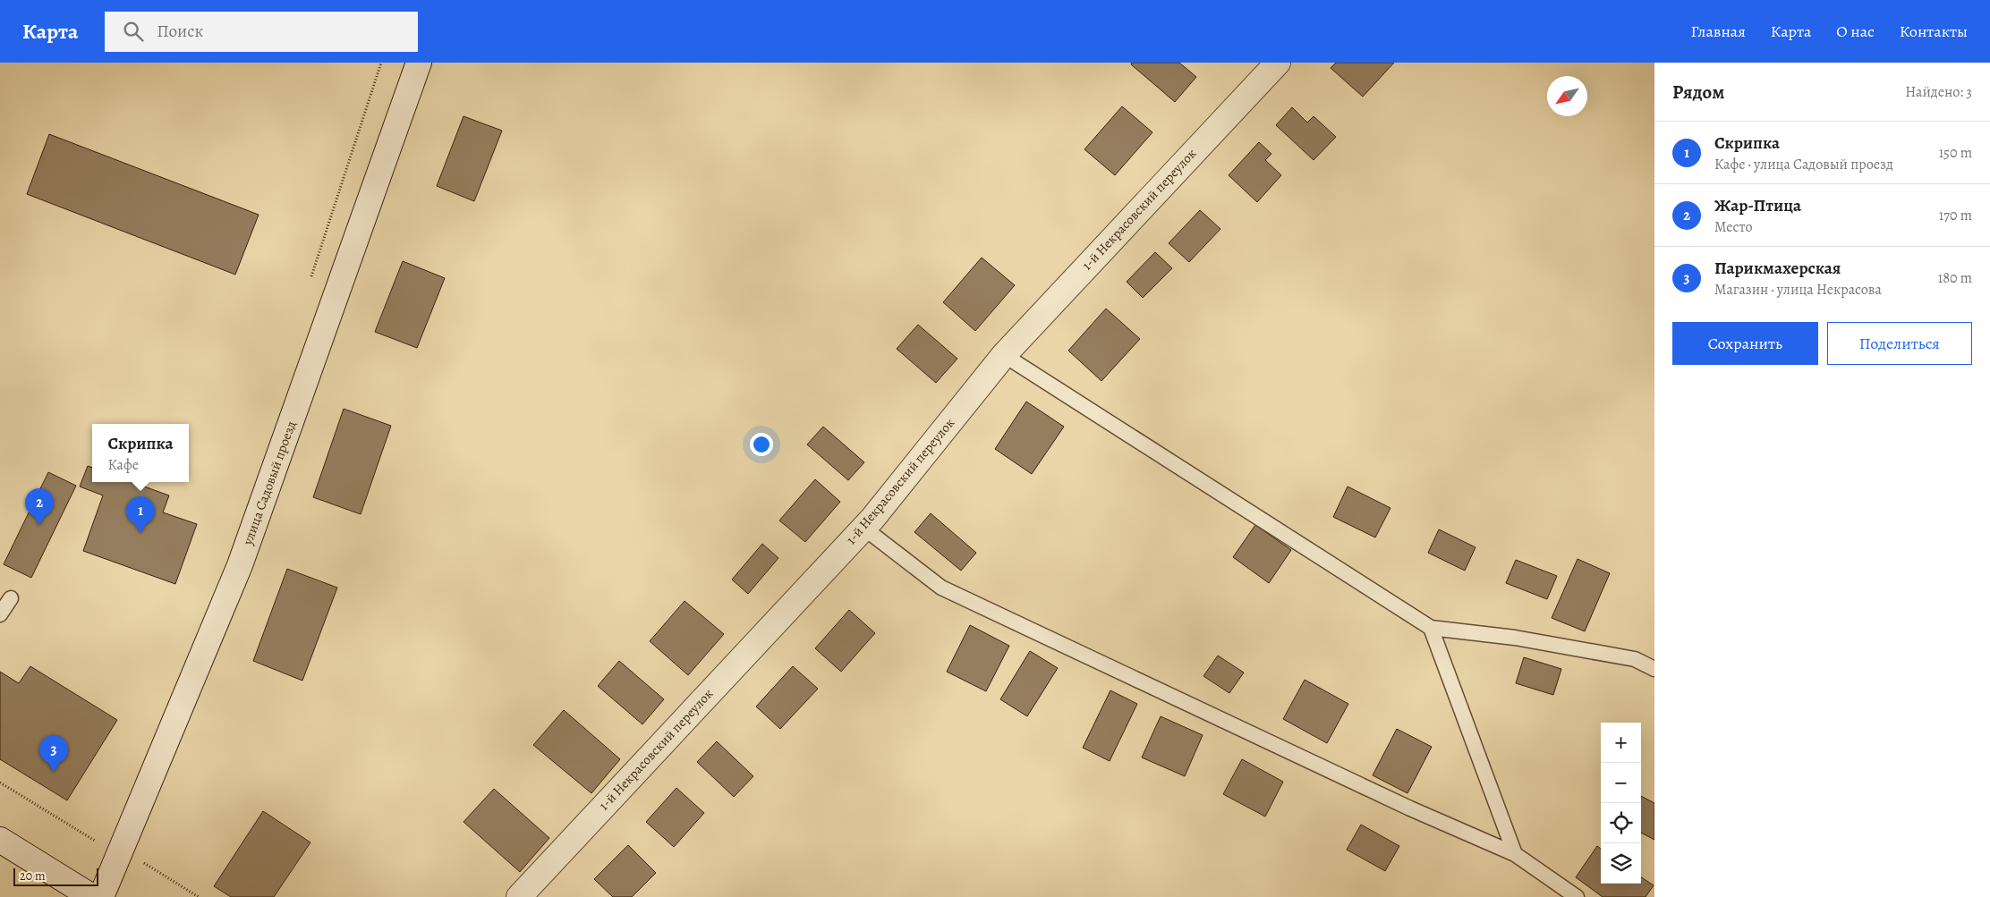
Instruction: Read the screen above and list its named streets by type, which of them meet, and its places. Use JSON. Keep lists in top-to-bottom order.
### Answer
{
  "streets": {
    "street": ["1-й Некрасовский переулок", "улица Садовый проезд"]
  },
  "scale_bar": "20 m",
  "north": "bottom left",
  "page": {
    "header": "Карта",
    "search": "Поиск",
    "nav": [
      "Главная",
      "Карта",
      "О нас",
      "Контакты"
    ],
    "heading": ["Рядом", "Найдено: 3"],
    "list": [
      {
        "mark": "1",
        "name": "Скрипка",
        "note": "Кафе · улица Садовый проезд",
        "value": "150 m"
      },
      {
        "mark": "2",
        "name": "Жар-Птица",
        "note": "Место",
        "value": "170 m"
      },
      {
        "mark": "3",
        "name": "Парикмахерская",
        "note": "Магазин · улица Некрасова",
        "value": "180 m"
      }
    ],
    "buttons": ["Сохранить", "Поделиться"],
    "popup": ["Скрипка", "Кафе"],
    "pins": ["2", "1", "3"],
    "map_buttons": ["+", "−"],
    "scale": "20 m"
  }
}
